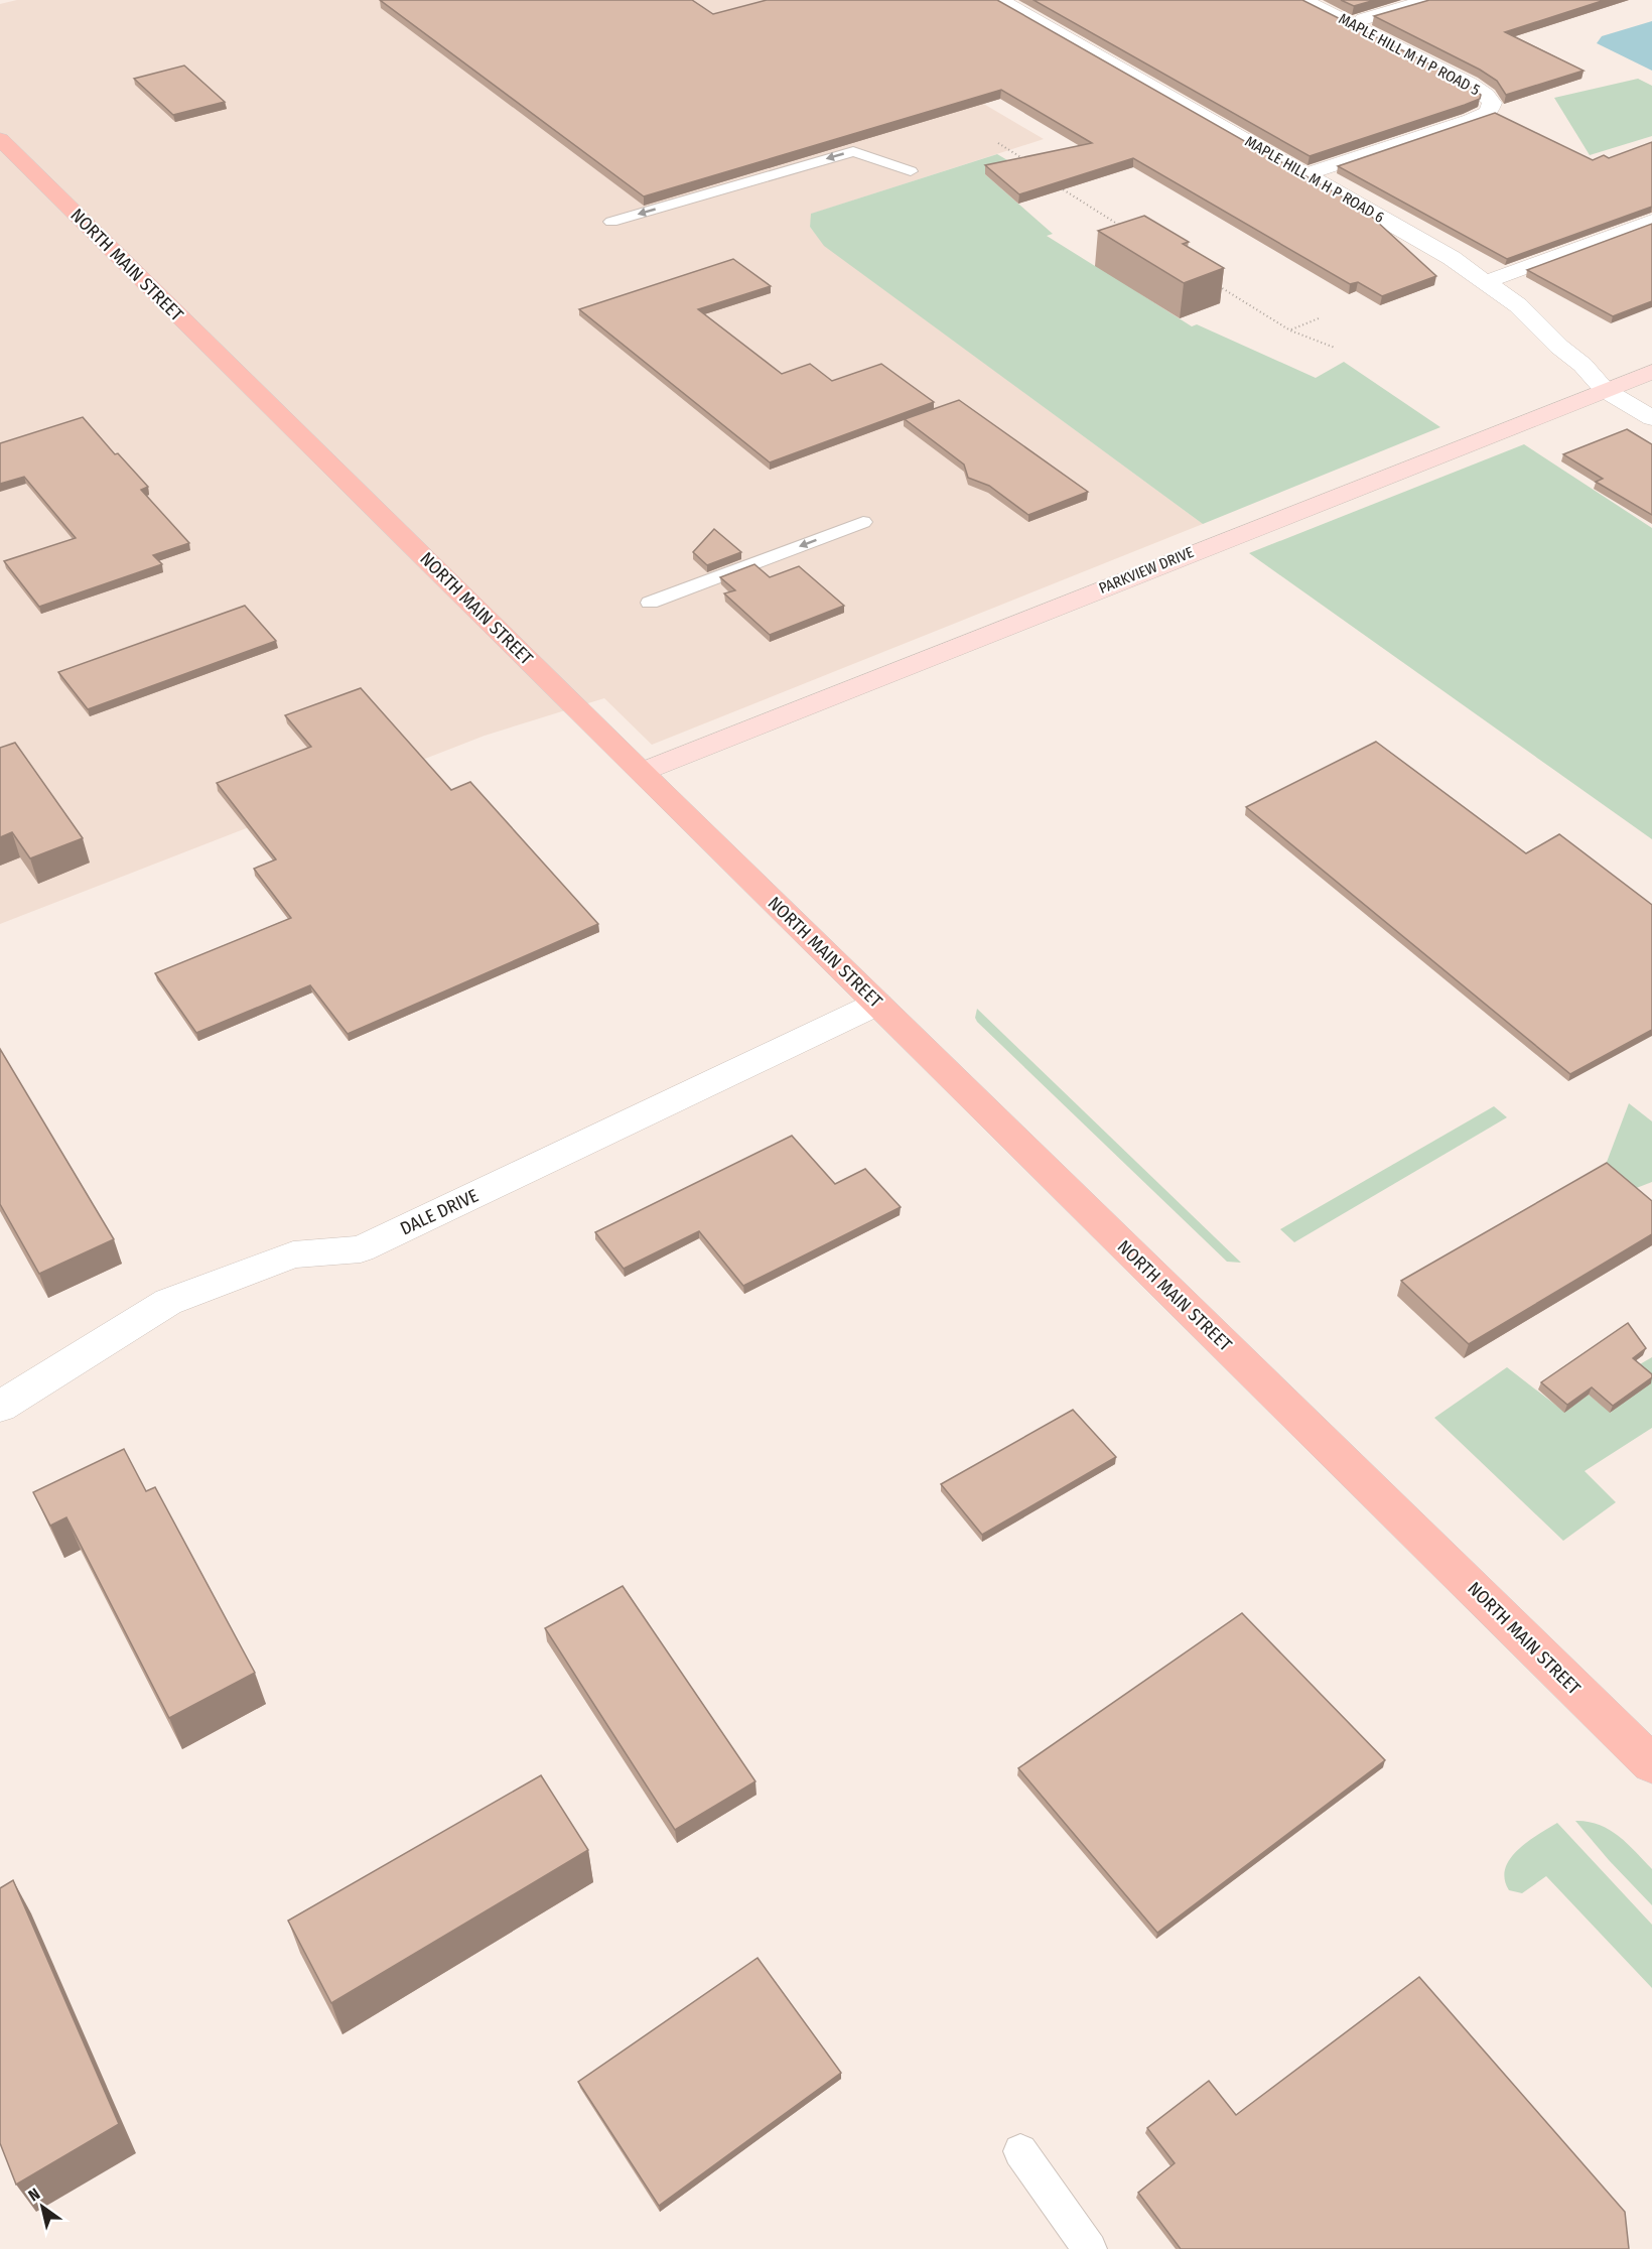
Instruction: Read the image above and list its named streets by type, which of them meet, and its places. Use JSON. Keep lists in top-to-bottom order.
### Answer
{
  "streets": {
    "main road": ["NORTH MAIN STREET"],
    "street": [
      "MAPLE HILL M H P ROAD 5",
      "MAPLE HILL M H P ROAD 6",
      "PARKVIEW DRIVE",
      "DALE DRIVE"
    ]
  },
  "crossings": [
    ["MAPLE HILL M H P ROAD 5", "MAPLE HILL M H P ROAD 6"],
    ["MAPLE HILL M H P ROAD 6", "PARKVIEW DRIVE"],
    ["NORTH MAIN STREET", "PARKVIEW DRIVE"],
    ["NORTH MAIN STREET", "DALE DRIVE"]
  ],
  "north": "top left"
}
